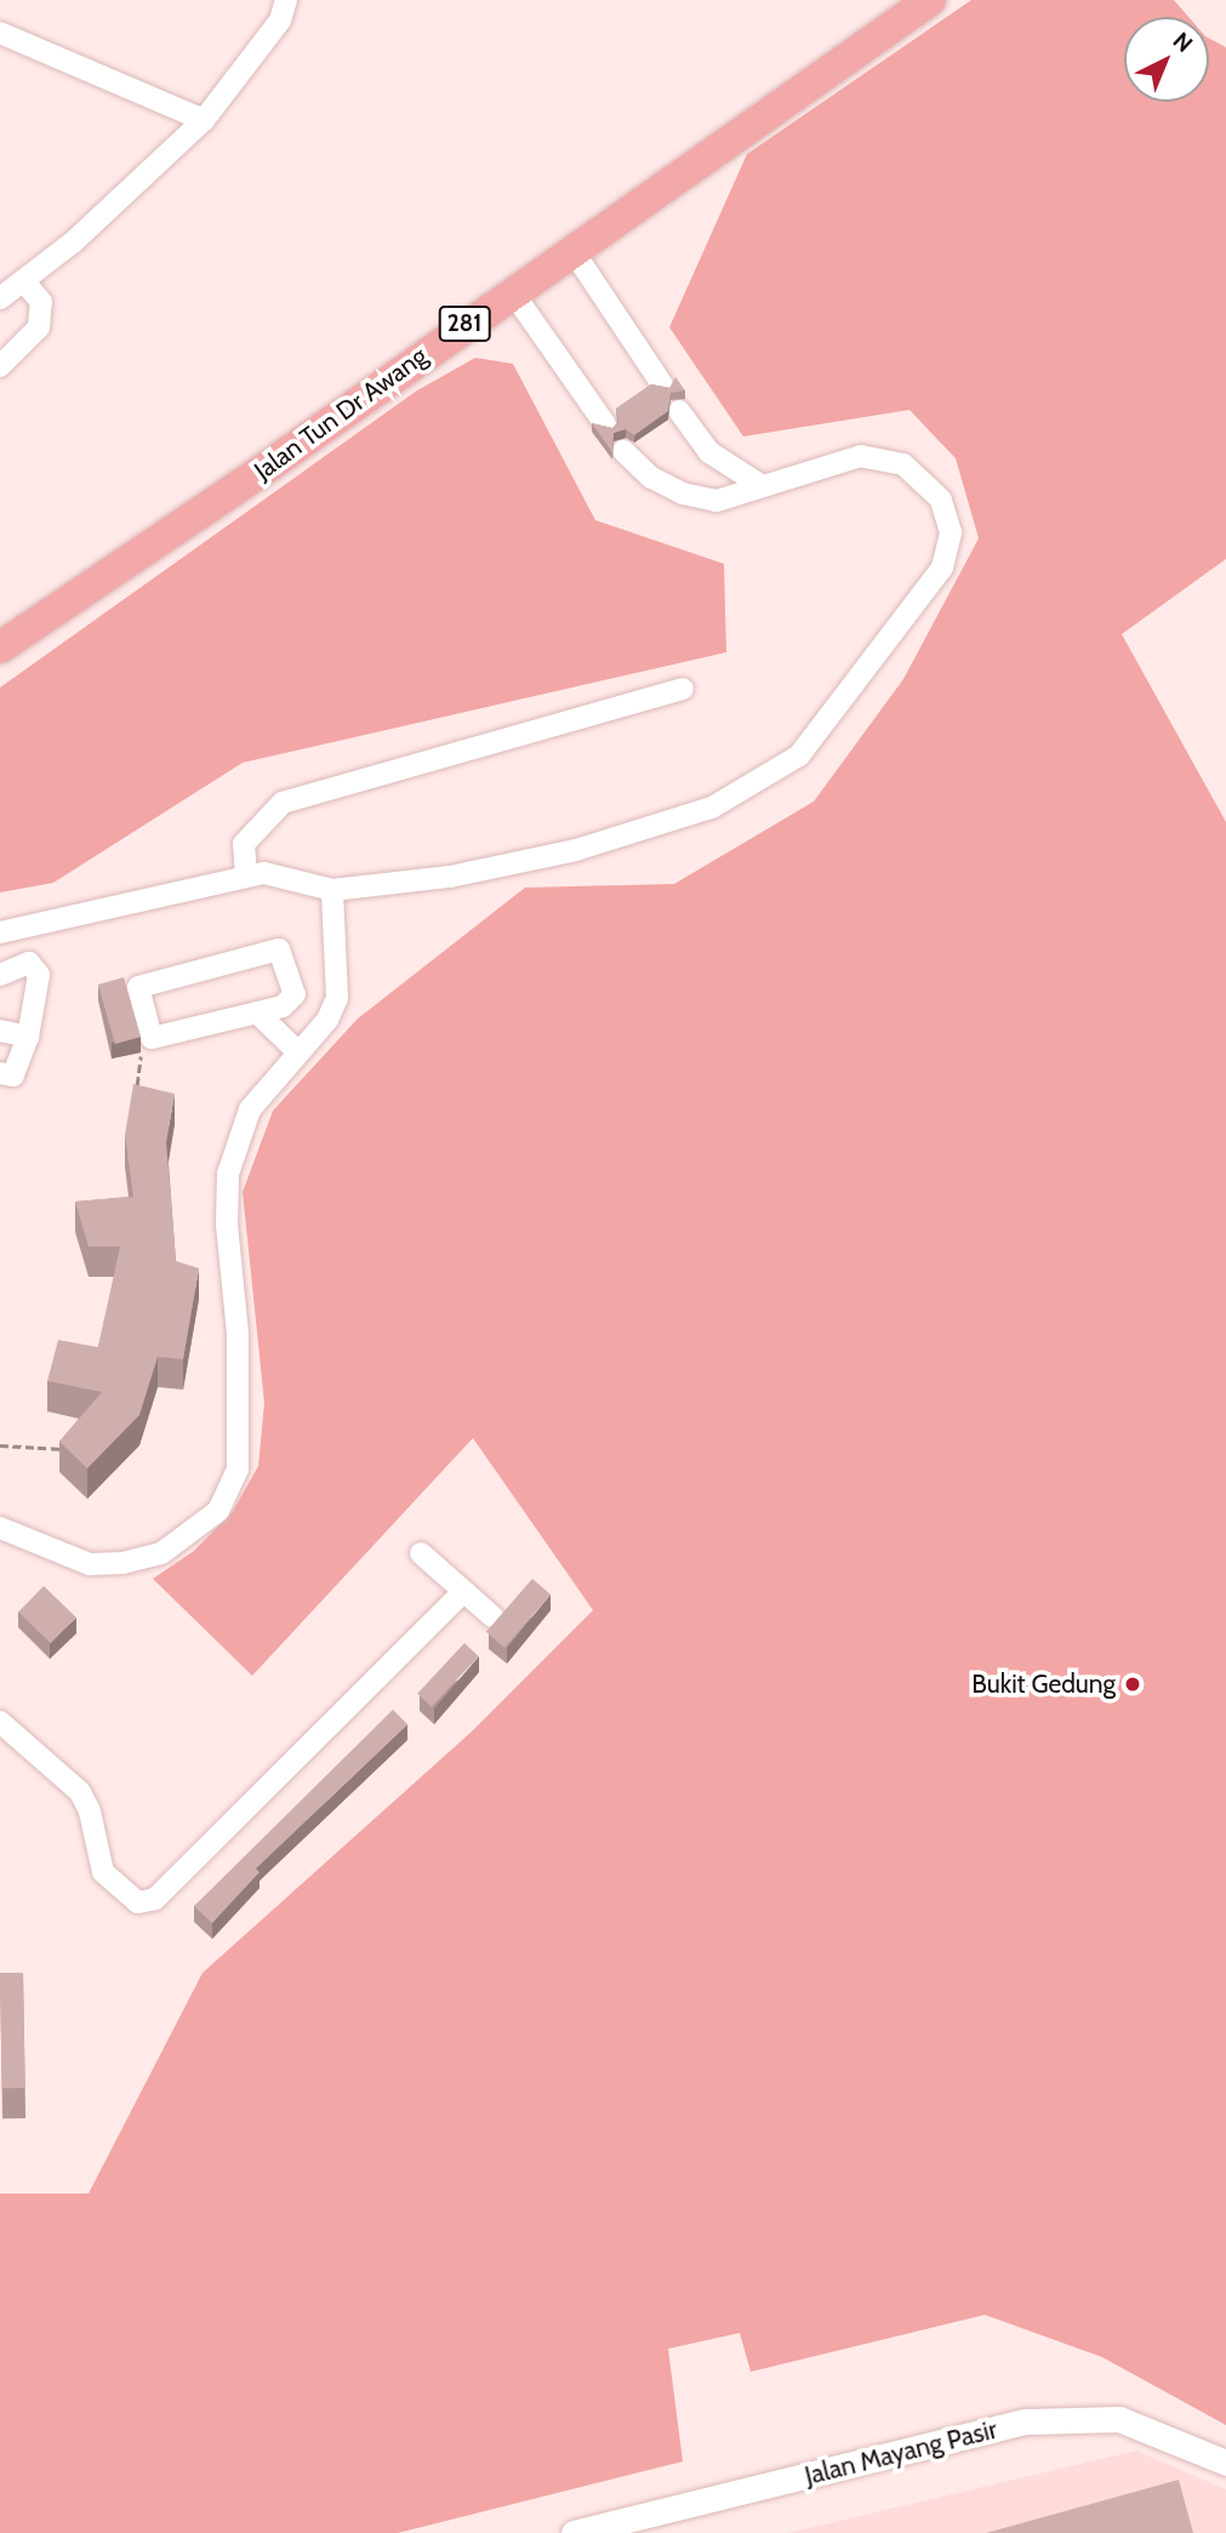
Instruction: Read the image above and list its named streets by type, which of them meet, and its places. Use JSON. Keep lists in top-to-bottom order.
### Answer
{
  "streets": {
    "main road": ["281", "Jalan Tun Dr Awang"],
    "street": ["Jalan Mayang Pasir"]
  },
  "places": ["Bukit Gedung"],
  "north": "top right"
}
